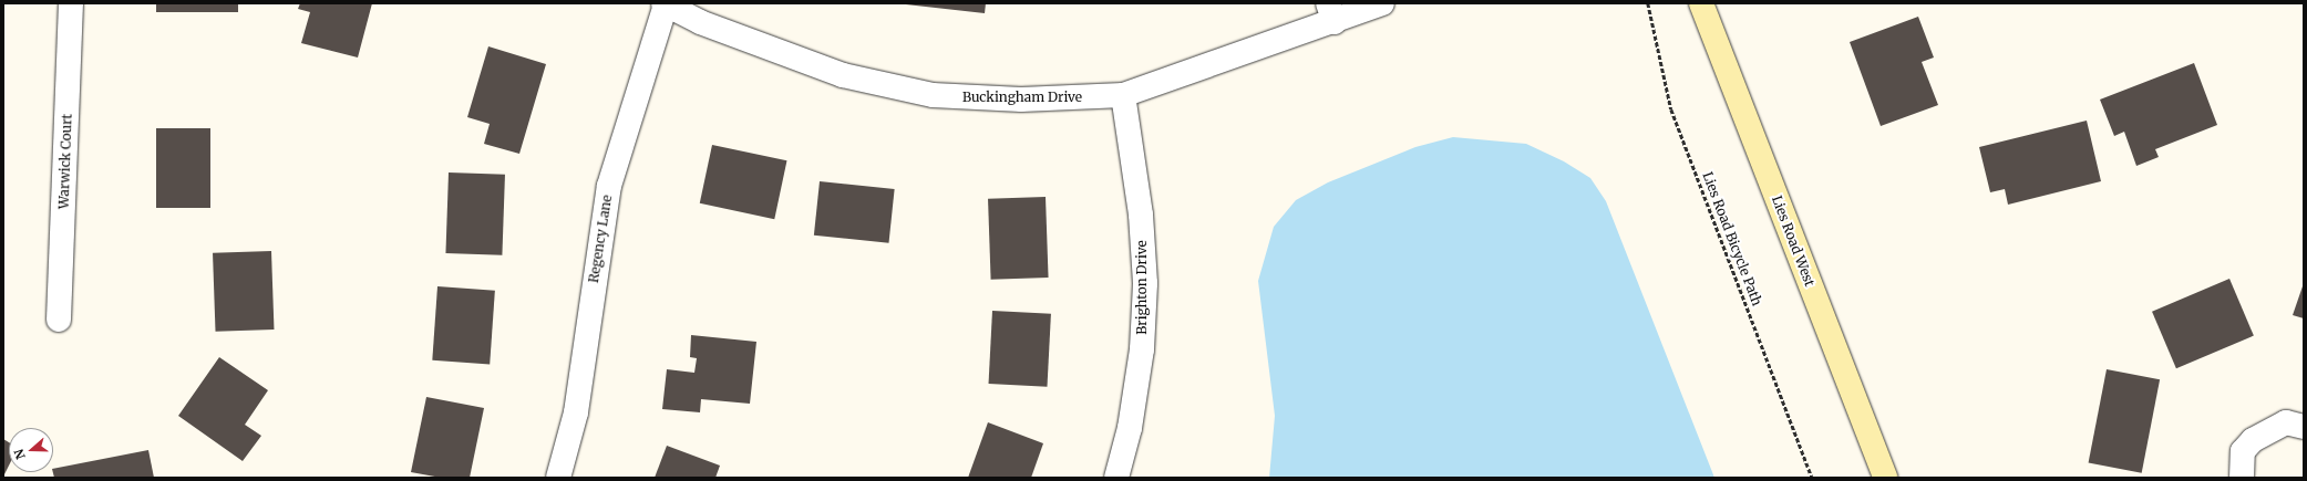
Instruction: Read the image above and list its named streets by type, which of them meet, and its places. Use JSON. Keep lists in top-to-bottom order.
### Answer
{
  "streets": {
    "street": [
      "Buckingham Drive",
      "Warwick Court",
      "Regency Lane",
      "Lies Road West",
      "Brighton Drive"
    ],
    "path": ["Lies Road Bicycle Path"]
  },
  "crossings": [
    ["Buckingham Drive", "Regency Lane"],
    ["Buckingham Drive", "Brighton Drive"]
  ],
  "north": "left"
}
